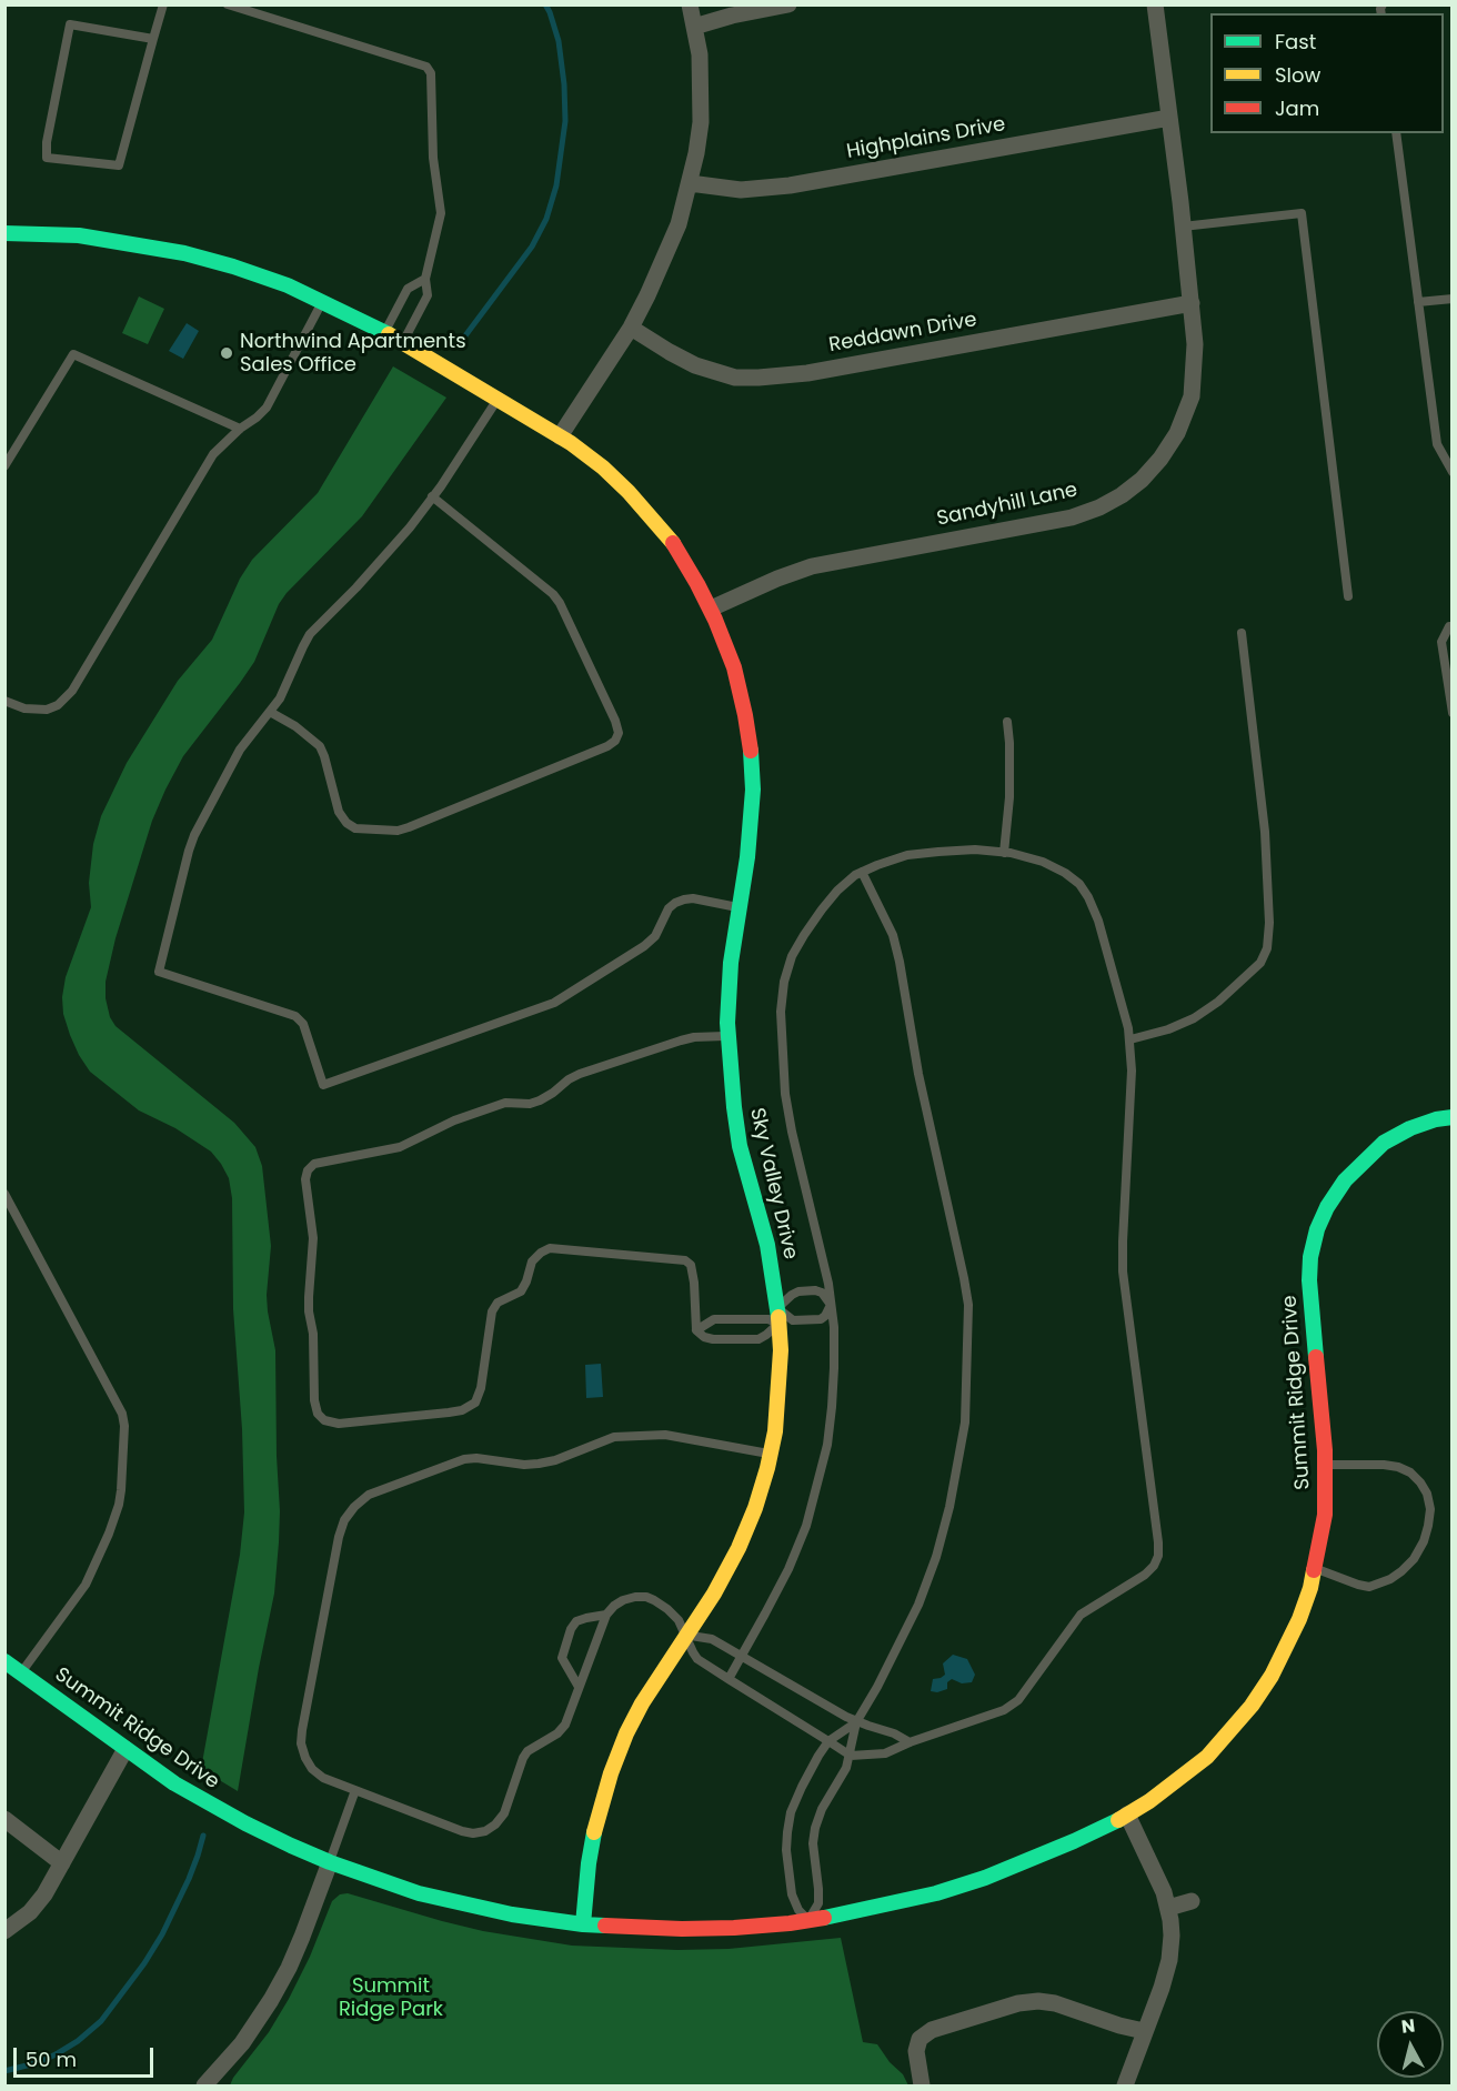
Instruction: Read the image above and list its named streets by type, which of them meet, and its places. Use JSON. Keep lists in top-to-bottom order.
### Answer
{
  "streets": {
    "street": [
      "Highplains Drive",
      "Reddawn Drive",
      "Sandyhill Lane",
      "Sky Valley Drive",
      "Summit Ridge Drive"
    ]
  },
  "crossings": [
    ["Highplains Drive", "Sandyhill Lane"],
    ["Reddawn Drive", "Sandyhill Lane"],
    ["Sandyhill Lane", "Sky Valley Drive"],
    ["Sky Valley Drive", "Summit Ridge Drive"]
  ],
  "parks": ["Summit Ridge Park"],
  "places": ["Northwind Apartments Sales Office"],
  "legend": ["Fast", "Slow", "Jam"],
  "scale_bar": "50 m",
  "north": "top"
}
